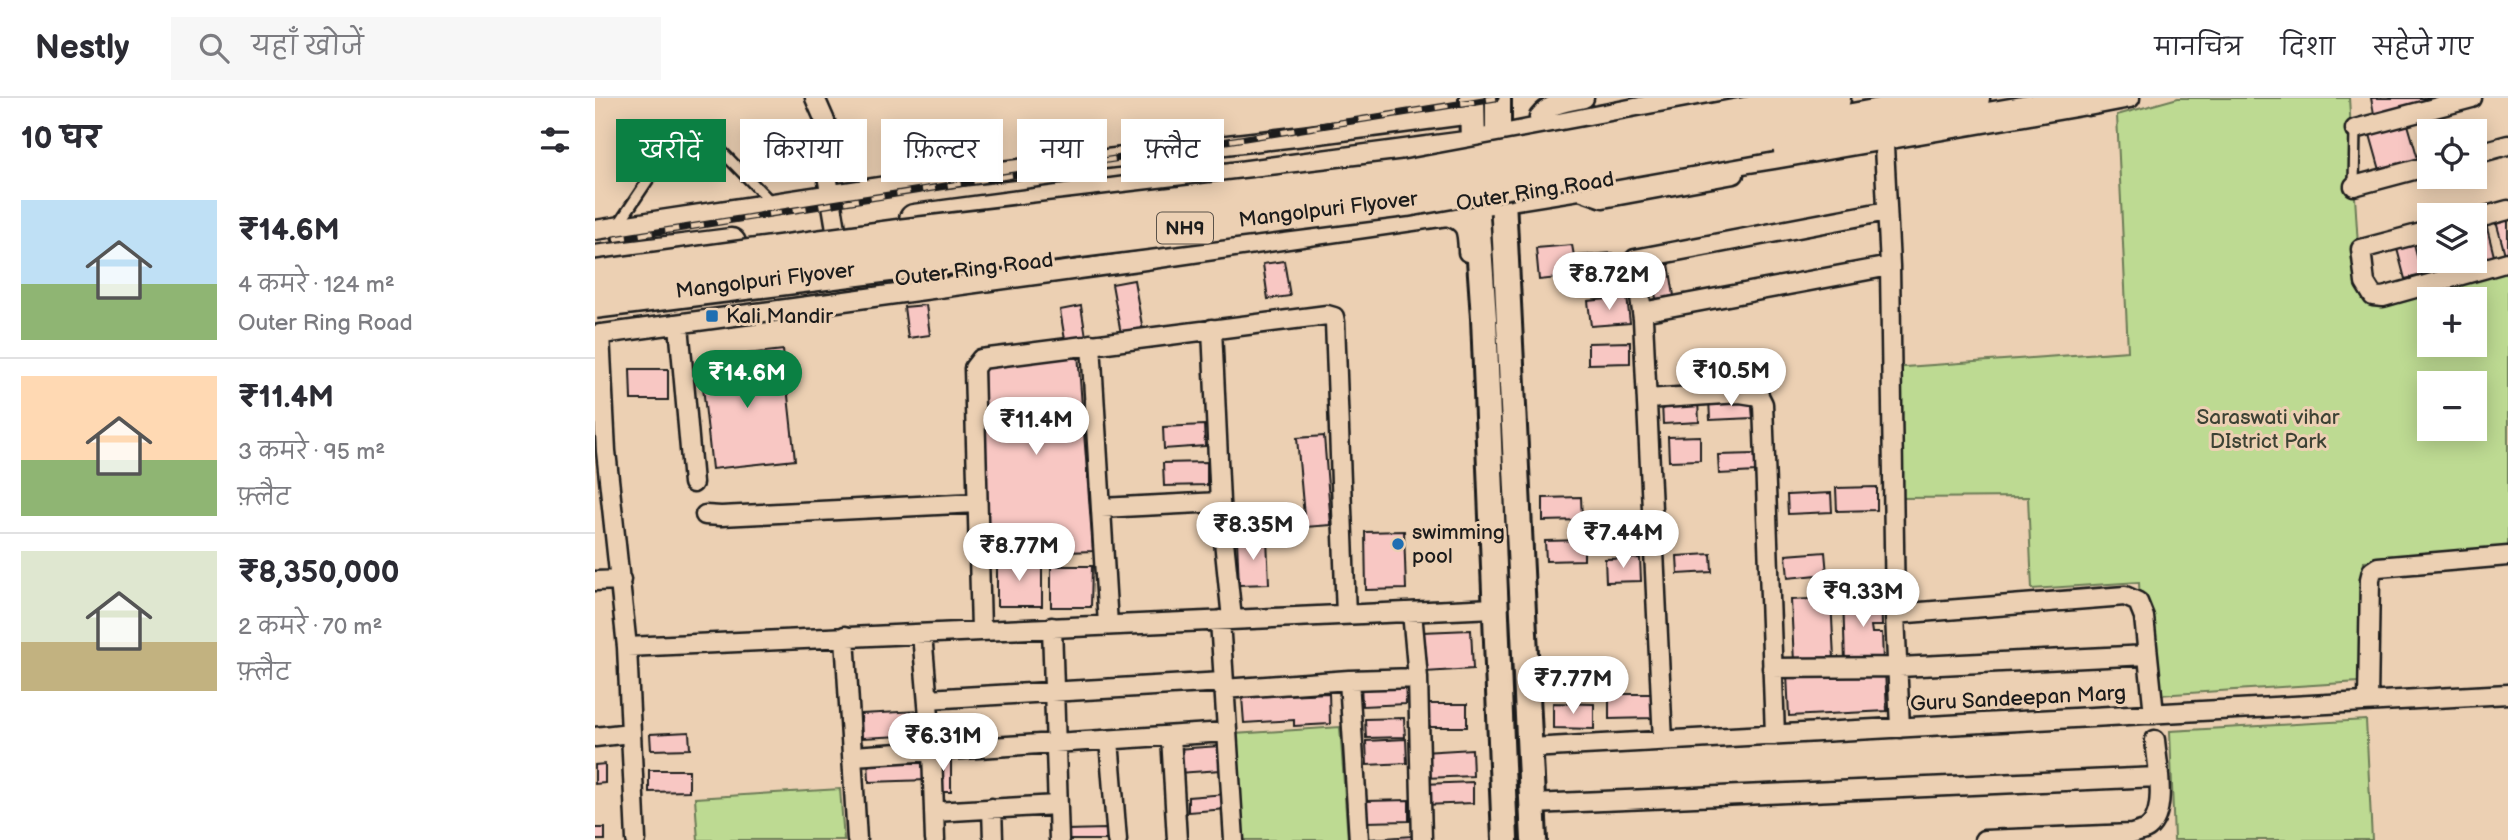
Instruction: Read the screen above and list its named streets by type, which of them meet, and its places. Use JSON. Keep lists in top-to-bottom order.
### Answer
{
  "streets": {
    "highway": ["Mangolpuri Flyover", "NH9"],
    "main road": ["Outer Ring Road"],
    "street": ["Guru Sandeepan Marg"]
  },
  "parks": ["Saraswati vihar DIstrict Park"],
  "places": {
    "transit": ["Kali Mandir"],
    "other": ["swimming pool"]
  },
  "page": {
    "header": "Nestly",
    "search": "यहाँ खोजें",
    "nav": ["मानचित्र", "दिशा", "सहेजे गए"],
    "heading": "10 घर",
    "map_buttons": ["+", "−"],
    "chip": [
      "खरीदें",
      "किराया",
      "फ़िल्टर",
      "नया",
      "फ़्लैट"
    ],
    "list": [
      {
        "name": "₹14.6M",
        "note": "4 कमरे · 124 m² · Outer Ring Road"
      },
      {
        "name": "₹11.4M",
        "note": "3 कमरे · 95 m² · फ़्लैट"
      },
      {
        "name": "₹8,350,000",
        "note": "2 कमरे · 70 m² · फ़्लैट"
      }
    ],
    "price": [
      "₹8.72M",
      "₹10.5M",
      "₹14.6M",
      "₹11.4M",
      "₹8.35M",
      "₹7.44M",
      "₹8.77M",
      "₹9.33M",
      "₹7.77M",
      "₹6.31M"
    ]
  }
}
